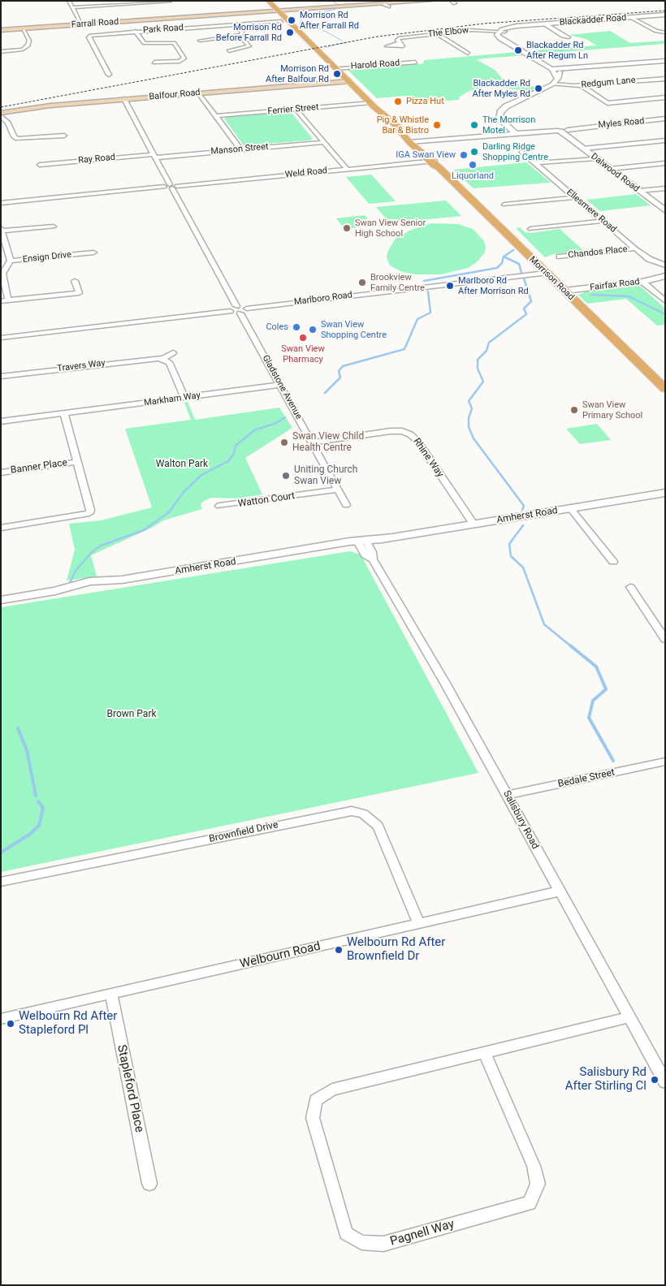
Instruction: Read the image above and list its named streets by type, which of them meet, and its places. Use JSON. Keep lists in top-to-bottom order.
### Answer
{
  "streets": {
    "main road": ["Farrall Road", "Balfour Road", "Morrison Road"],
    "street": [
      "Blackadder Road",
      "Park Road",
      "The Elbow",
      "Harold Road",
      "Redgum Lane",
      "Ferrier Street",
      "Myles Road",
      "Manson Street",
      "Ray Road",
      "Weld Road",
      "Dalwood Road",
      "Ellesmere Road",
      "Chandos Place",
      "Ensign Drive",
      "Fairfax Road",
      "Marlboro Road",
      "Travers Way",
      "Gladstone Avenue",
      "Markham Way",
      "Rhine Way",
      "Banner Place",
      "Watton Court",
      "Amherst Road",
      "Bedale Street",
      "Salisbury Road",
      "Brownfield Drive",
      "Welbourn Road",
      "Stapleford Place",
      "Pagnell Way"
    ]
  },
  "crossings": [
    ["Blackadder Road", "The Elbow"],
    ["Farrall Road", "Morrison Road"],
    ["Park Road", "Morrison Road"],
    ["Harold Road", "Morrison Road"],
    ["Balfour Road", "Morrison Road"],
    ["Ferrier Street", "Morrison Road"],
    ["Myles Road", "Dalwood Road"],
    ["Myles Road", "Morrison Road"],
    ["Manson Street", "Ray Road"],
    ["Weld Road", "Morrison Road"],
    ["Ellesmere Road", "Chandos Place"],
    ["Morrison Road", "Fairfax Road"],
    ["Morrison Road", "Marlboro Road"],
    ["Gladstone Avenue", "Markham Way"],
    ["Gladstone Avenue", "Rhine Way"],
    ["Gladstone Avenue", "Watton Court"],
    ["Rhine Way", "Amherst Road"],
    ["Amherst Road", "Salisbury Road"],
    ["Bedale Street", "Salisbury Road"],
    ["Salisbury Road", "Welbourn Road"],
    ["Salisbury Road", "Pagnell Way"],
    ["Brownfield Drive", "Welbourn Road"],
    ["Welbourn Road", "Stapleford Place"]
  ],
  "parks": ["Walton Park", "Brown Park"],
  "places": [
    "Morrison Rd After Farrall Rd",
    "Morrison Rd Before Farrall Rd",
    "Blackadder Rd After Regum Ln",
    "Morrison Rd After Balfour Rd",
    "Blackadder Rd After Myles Rd",
    "Pizza Hut",
    "Pig & Whistle Bar & Bistro",
    "The Morrison Motel",
    "Darling Ridge Shopping Centre",
    "IGA Swan View",
    "Liquorland",
    "Swan View Senior High School",
    "Brookview Family Centre",
    "Marlboro Rd After Morrison Rd",
    "Coles",
    "Swan View Shopping Centre",
    "Swan View Pharmacy",
    "Swan View Primary School",
    "Swan View Child Health Centre",
    "Uniting Church Swan View",
    "Welbourn Rd After Brownfield Dr",
    "Welbourn Rd After Stapleford Pl",
    "Salisbury Rd After Stirling Cl"
  ]
}
